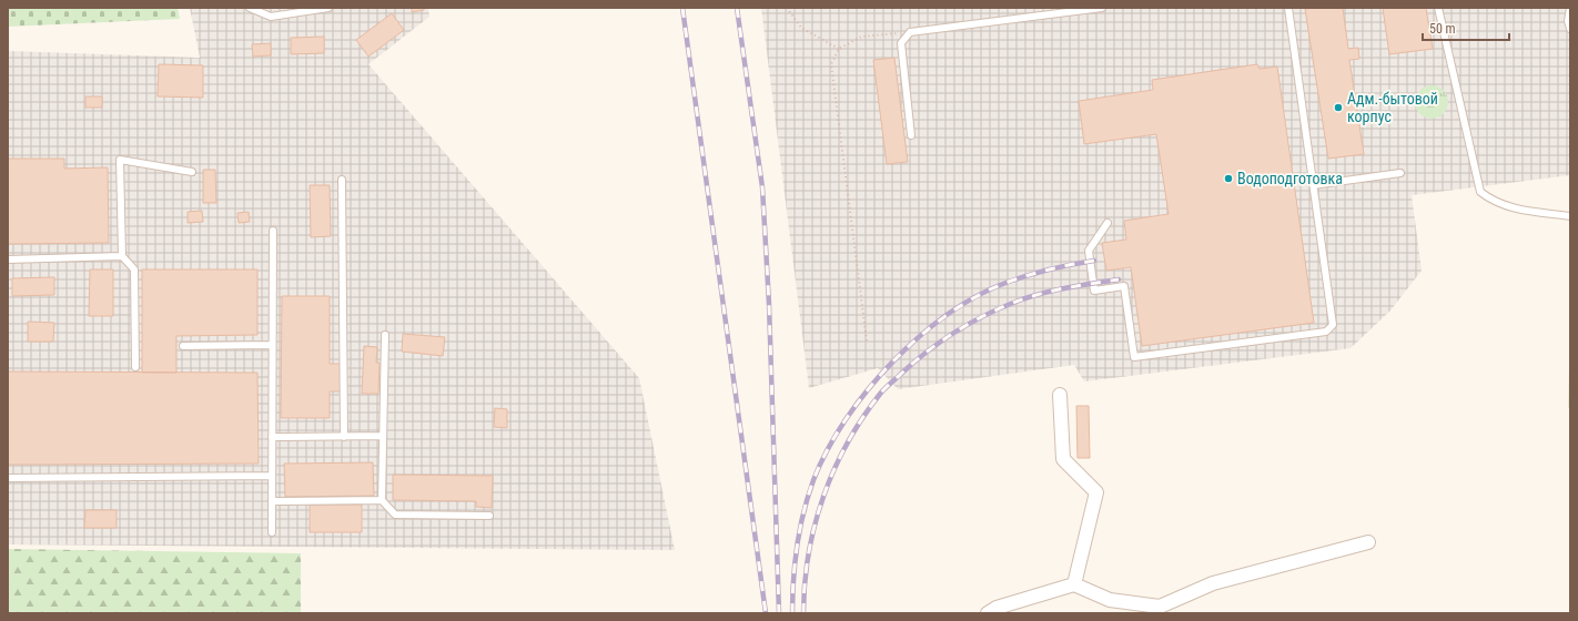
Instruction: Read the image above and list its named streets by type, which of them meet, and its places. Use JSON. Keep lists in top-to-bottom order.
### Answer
{
  "places": ["Адм.-бытовой корпус", "Водоподготовка"],
  "scale_bar": "50 m"
}
